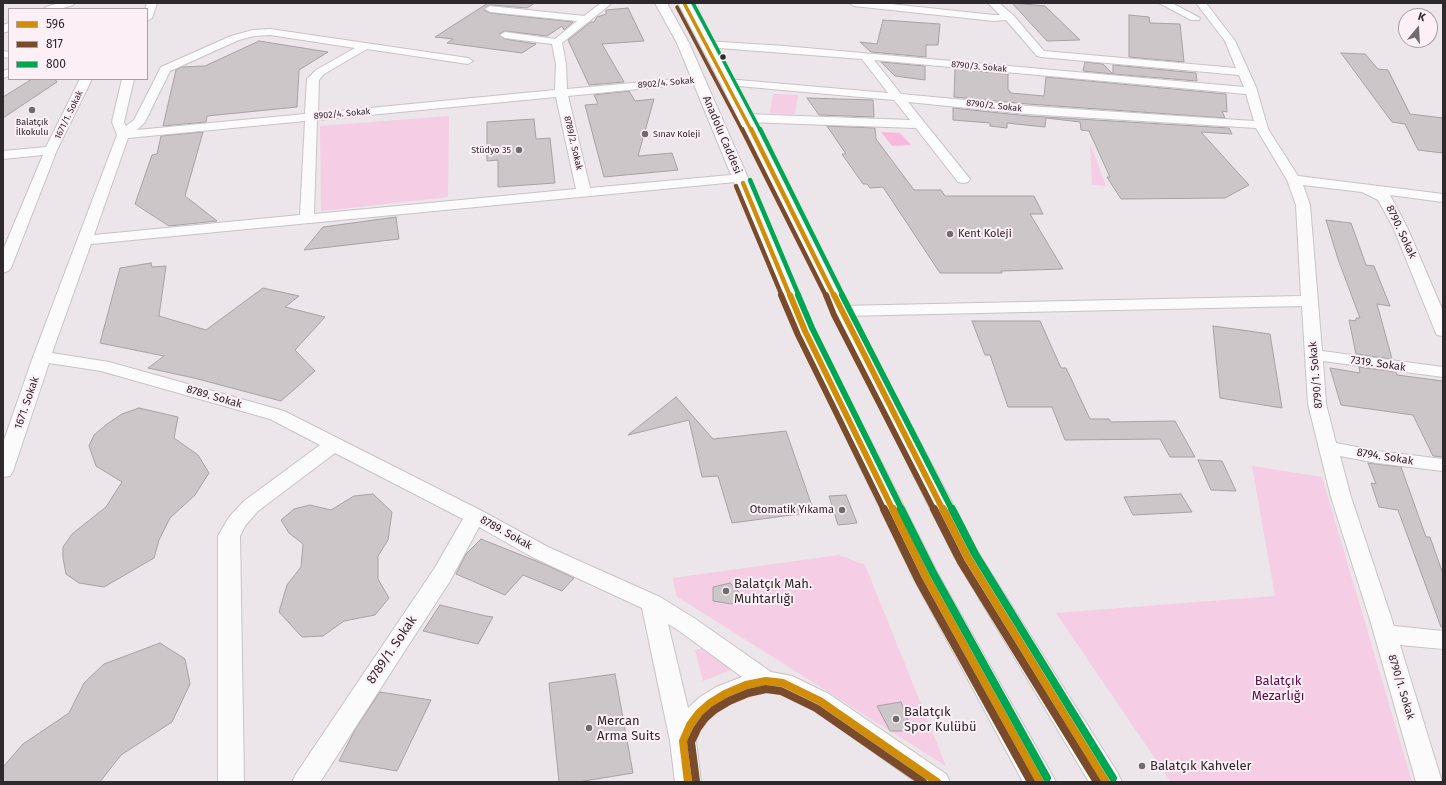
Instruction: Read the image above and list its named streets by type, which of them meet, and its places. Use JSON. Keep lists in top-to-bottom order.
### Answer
{
  "streets": {
    "highway": ["Anadolu Caddesi"],
    "street": [
      "8790/3. Sokak",
      "8902/4. Sokak",
      "8790/2. Sokak",
      "1671/1. Sokak",
      "8789/2. Sokak",
      "8790. Sokak",
      "7319. Sokak",
      "8790/1. Sokak",
      "8789. Sokak",
      "1671. Sokak",
      "8794. Sokak",
      "8789/1. Sokak"
    ]
  },
  "crossings": [
    ["8790/3. Sokak", "8790/1. Sokak"],
    ["8902/4. Sokak", "Anadolu Caddesi"],
    ["8902/4. Sokak", "8789/2. Sokak"],
    ["8902/4. Sokak", "1671. Sokak"],
    ["8790/2. Sokak", "8790/1. Sokak"],
    ["8790. Sokak", "8790/1. Sokak"],
    ["7319. Sokak", "8790/1. Sokak"],
    ["8790/1. Sokak", "8794. Sokak"],
    ["8789. Sokak", "1671. Sokak"],
    ["8789. Sokak", "8789/1. Sokak"]
  ],
  "parks": ["Balatçık Mezarlığı"],
  "places": [
    "Balatçık İlkokulu",
    "Sınav Koleji",
    "Stüdyo 35",
    "Kent Koleji",
    "Otomatik Yıkama",
    "Balatçık Mah. Muhtarlığı",
    "Balatçık Spor Kulübü",
    "Mercan Arma Suits",
    "Balatçık Kahveler"
  ],
  "lines": ["transit line 596", "transit line 800", "transit line 817"],
  "legend": ["596", "817", "800"],
  "north": "top"
}
